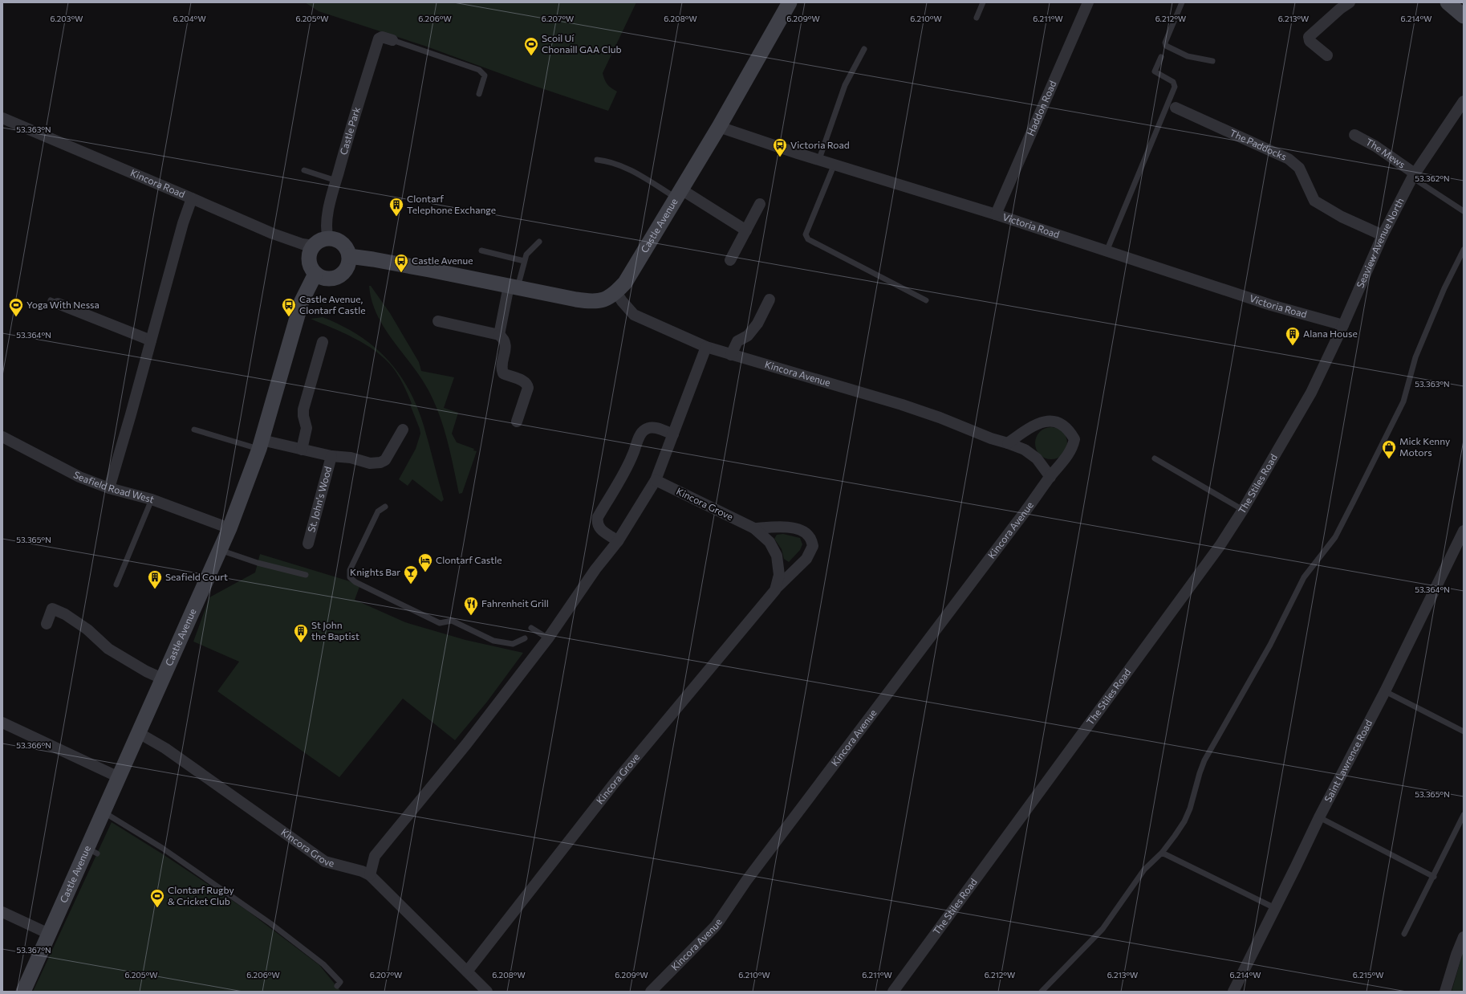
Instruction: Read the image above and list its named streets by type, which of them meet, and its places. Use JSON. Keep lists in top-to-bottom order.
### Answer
{
  "streets": {
    "street": [
      "Haddon Road",
      "Castle Park",
      "The Paddocks",
      "The Mews",
      "Kincora Road",
      "Castle Avenue",
      "Victoria Road",
      "Seaview Avenue North",
      "Kincora Avenue",
      "The Stiles Road",
      "Seafield Road West",
      "St. John's Wood",
      "Kincora Grove",
      "Saint Lawrence Road"
    ]
  },
  "crossings": [
    ["Haddon Road", "Victoria Road"],
    ["Castle Park", "Kincora Road"],
    ["Castle Park", "Castle Avenue"],
    ["The Paddocks", "Seaview Avenue North"],
    ["The Mews", "Seaview Avenue North"],
    ["Kincora Road", "Castle Avenue"],
    ["Castle Avenue", "Victoria Road"],
    ["Castle Avenue", "Kincora Avenue"],
    ["Castle Avenue", "Seafield Road West"],
    ["Castle Avenue", "St. John's Wood"],
    ["Castle Avenue", "Kincora Grove"],
    ["Victoria Road", "Seaview Avenue North"],
    ["Seaview Avenue North", "The Stiles Road"]
  ],
  "places": {
    "sports": ["Scoil Uí Chonaill GAA Club", "Yoga With Nessa", "Clontarf Rugby & Cricket Club"],
    "bus stop": ["Victoria Road", "Castle Avenue", "Castle Avenue, Clontarf Castle"],
    "building": [
      "Clontarf Telephone Exchange",
      "Alana House",
      "Seafield Court",
      "St John the Baptist"
    ],
    "shop": ["Mick Kenny Motors"],
    "hotel": ["Clontarf Castle"],
    "bar": ["Knights Bar"],
    "restaurant": ["Fahrenheit Grill"]
  },
  "coordinates": [
    "6.203°W",
    "6.204°W",
    "6.205°W",
    "6.206°W",
    "6.207°W",
    "6.208°W",
    "6.209°W",
    "6.210°W",
    "6.211°W",
    "6.212°W",
    "6.213°W",
    "6.214°W",
    "53.363°N",
    "53.362°N",
    "53.364°N",
    "53.365°N",
    "53.366°N",
    "53.367°N",
    "6.215°W"
  ]
}
